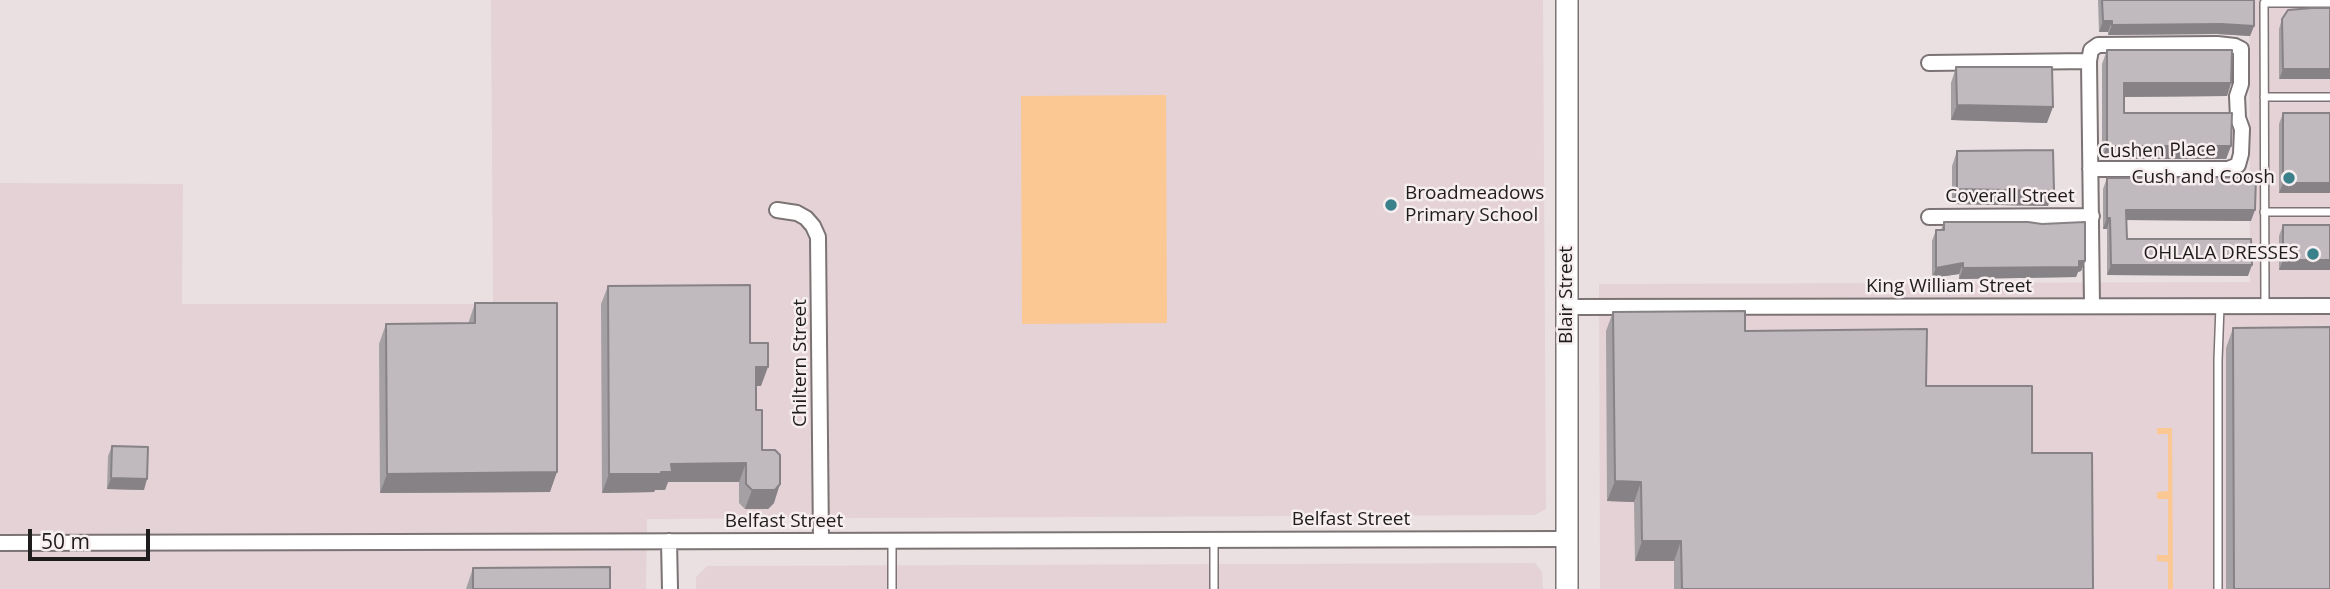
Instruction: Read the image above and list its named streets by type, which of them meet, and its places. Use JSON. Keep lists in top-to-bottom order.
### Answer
{
  "streets": {
    "street": [
      "Cushen Place",
      "Coverall Street",
      "King William Street",
      "Blair Street",
      "Chiltern Street",
      "Belfast Street"
    ]
  },
  "crossings": [
    ["Cushen Place", "Coverall Street"],
    ["Cushen Place", "King William Street"],
    ["King William Street", "Blair Street"],
    ["Blair Street", "Belfast Street"],
    ["Chiltern Street", "Belfast Street"]
  ],
  "places": ["Cush and Coosh", "Broadmeadows Primary School", "OHLALA DRESSES"],
  "scale_bar": "50 m"
}
